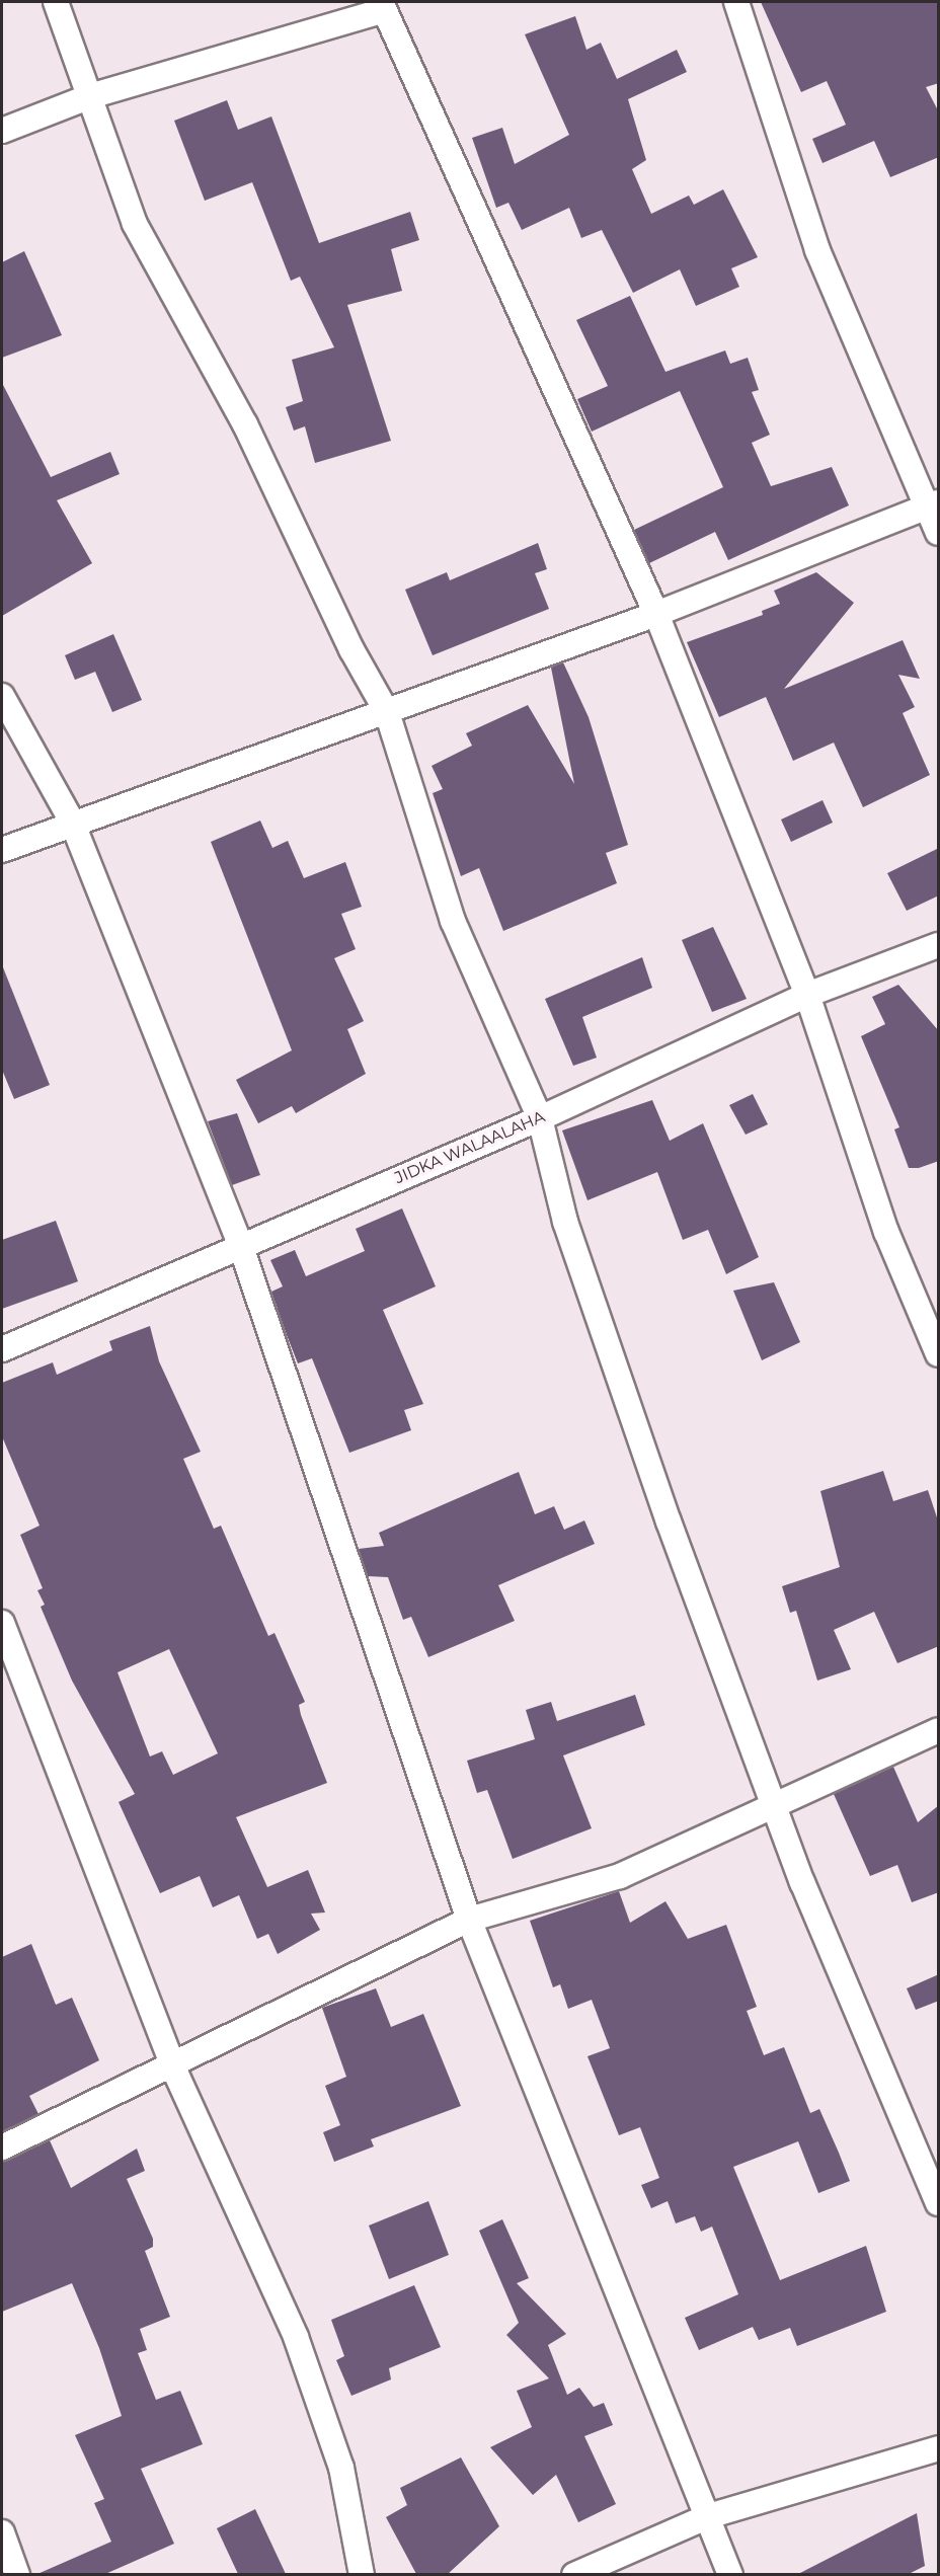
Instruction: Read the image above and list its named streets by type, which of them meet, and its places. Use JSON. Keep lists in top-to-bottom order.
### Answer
{
  "streets": {
    "street": ["JIDKA WALAALAHA"]
  }
}
